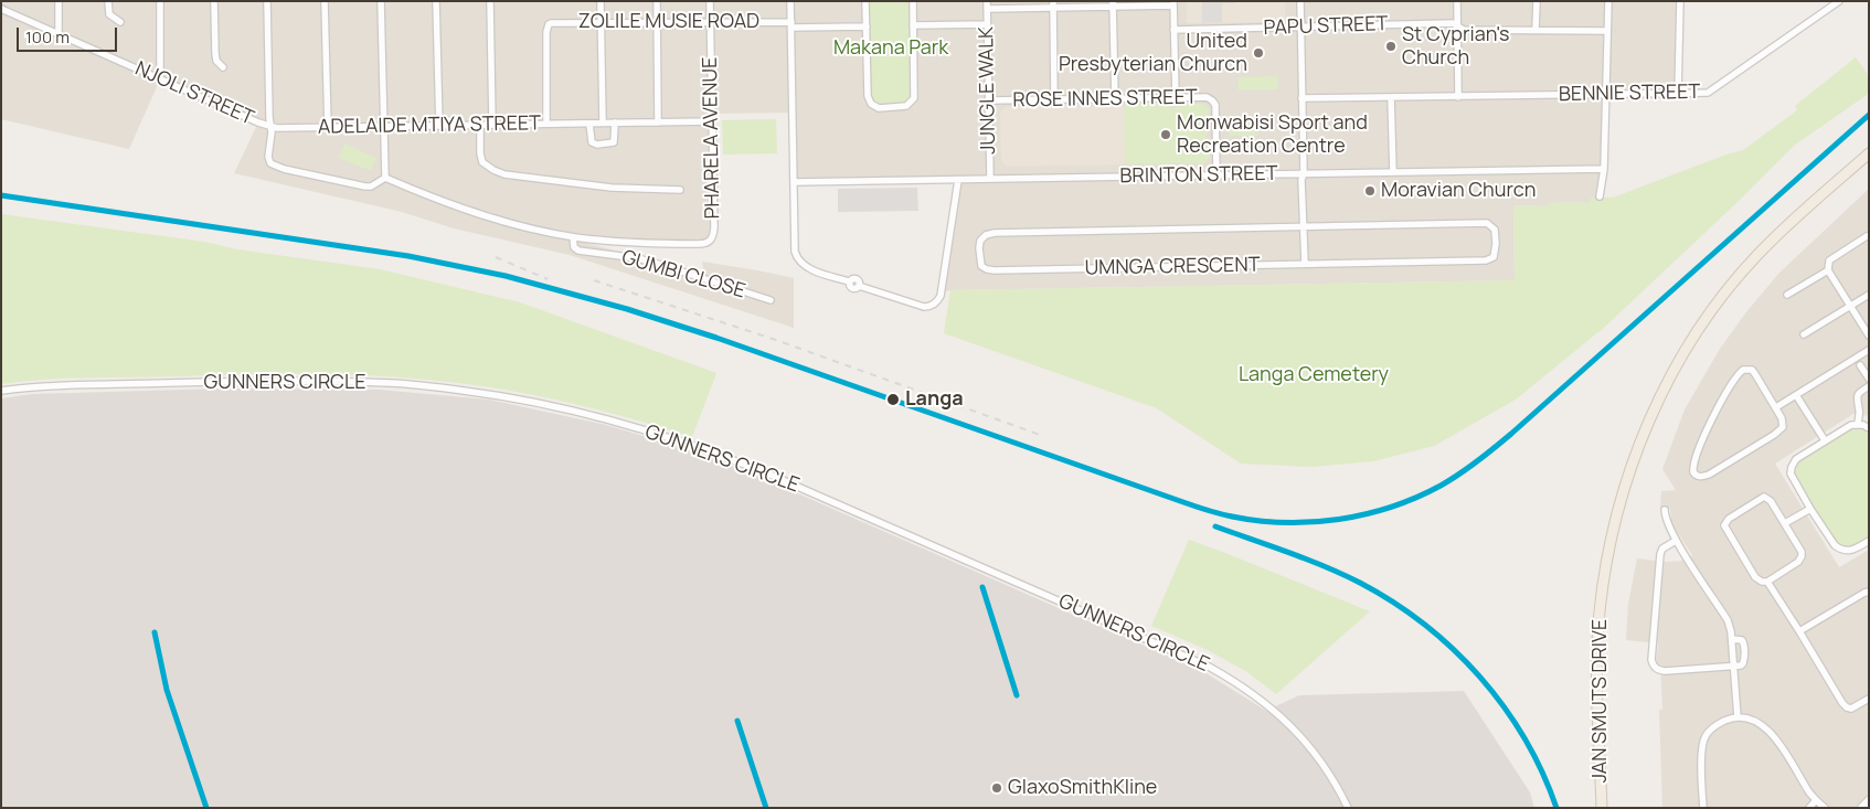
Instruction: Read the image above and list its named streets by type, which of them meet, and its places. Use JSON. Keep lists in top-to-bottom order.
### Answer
{
  "streets": {
    "main road": ["JAN SMUTS DRIVE"],
    "street": [
      "ZOLILE MUSIE ROAD",
      "PAPU STREET",
      "JUNGLE WALK",
      "NJOLI STREET",
      "BENNIE STREET",
      "ROSE INNES STREET",
      "ADELAIDE MTIYA STREET",
      "PHARELA AVENUE",
      "BRINTON STREET",
      "UMNGA CRESCENT",
      "GUMBI CLOSE",
      "GUNNERS CIRCLE"
    ]
  },
  "crossings": [
    ["ZOLILE MUSIE ROAD", "ADELAIDE MTIYA STREET"],
    ["ZOLILE MUSIE ROAD", "PHARELA AVENUE"],
    ["JUNGLE WALK", "ROSE INNES STREET"],
    ["JUNGLE WALK", "BRINTON STREET"],
    ["NJOLI STREET", "ADELAIDE MTIYA STREET"],
    ["ROSE INNES STREET", "BRINTON STREET"],
    ["ADELAIDE MTIYA STREET", "PHARELA AVENUE"],
    ["PHARELA AVENUE", "GUMBI CLOSE"]
  ],
  "parks": ["Makana Park", "Langa Cemetery"],
  "places": [
    "St Cyprian's Church",
    "United Presbyterian Churcn",
    "Monwabisi Sport and Recreation Centre",
    "Moravian Churcn",
    "Langa",
    "GlaxoSmithKline"
  ],
  "scale_bar": "100 m"
}
